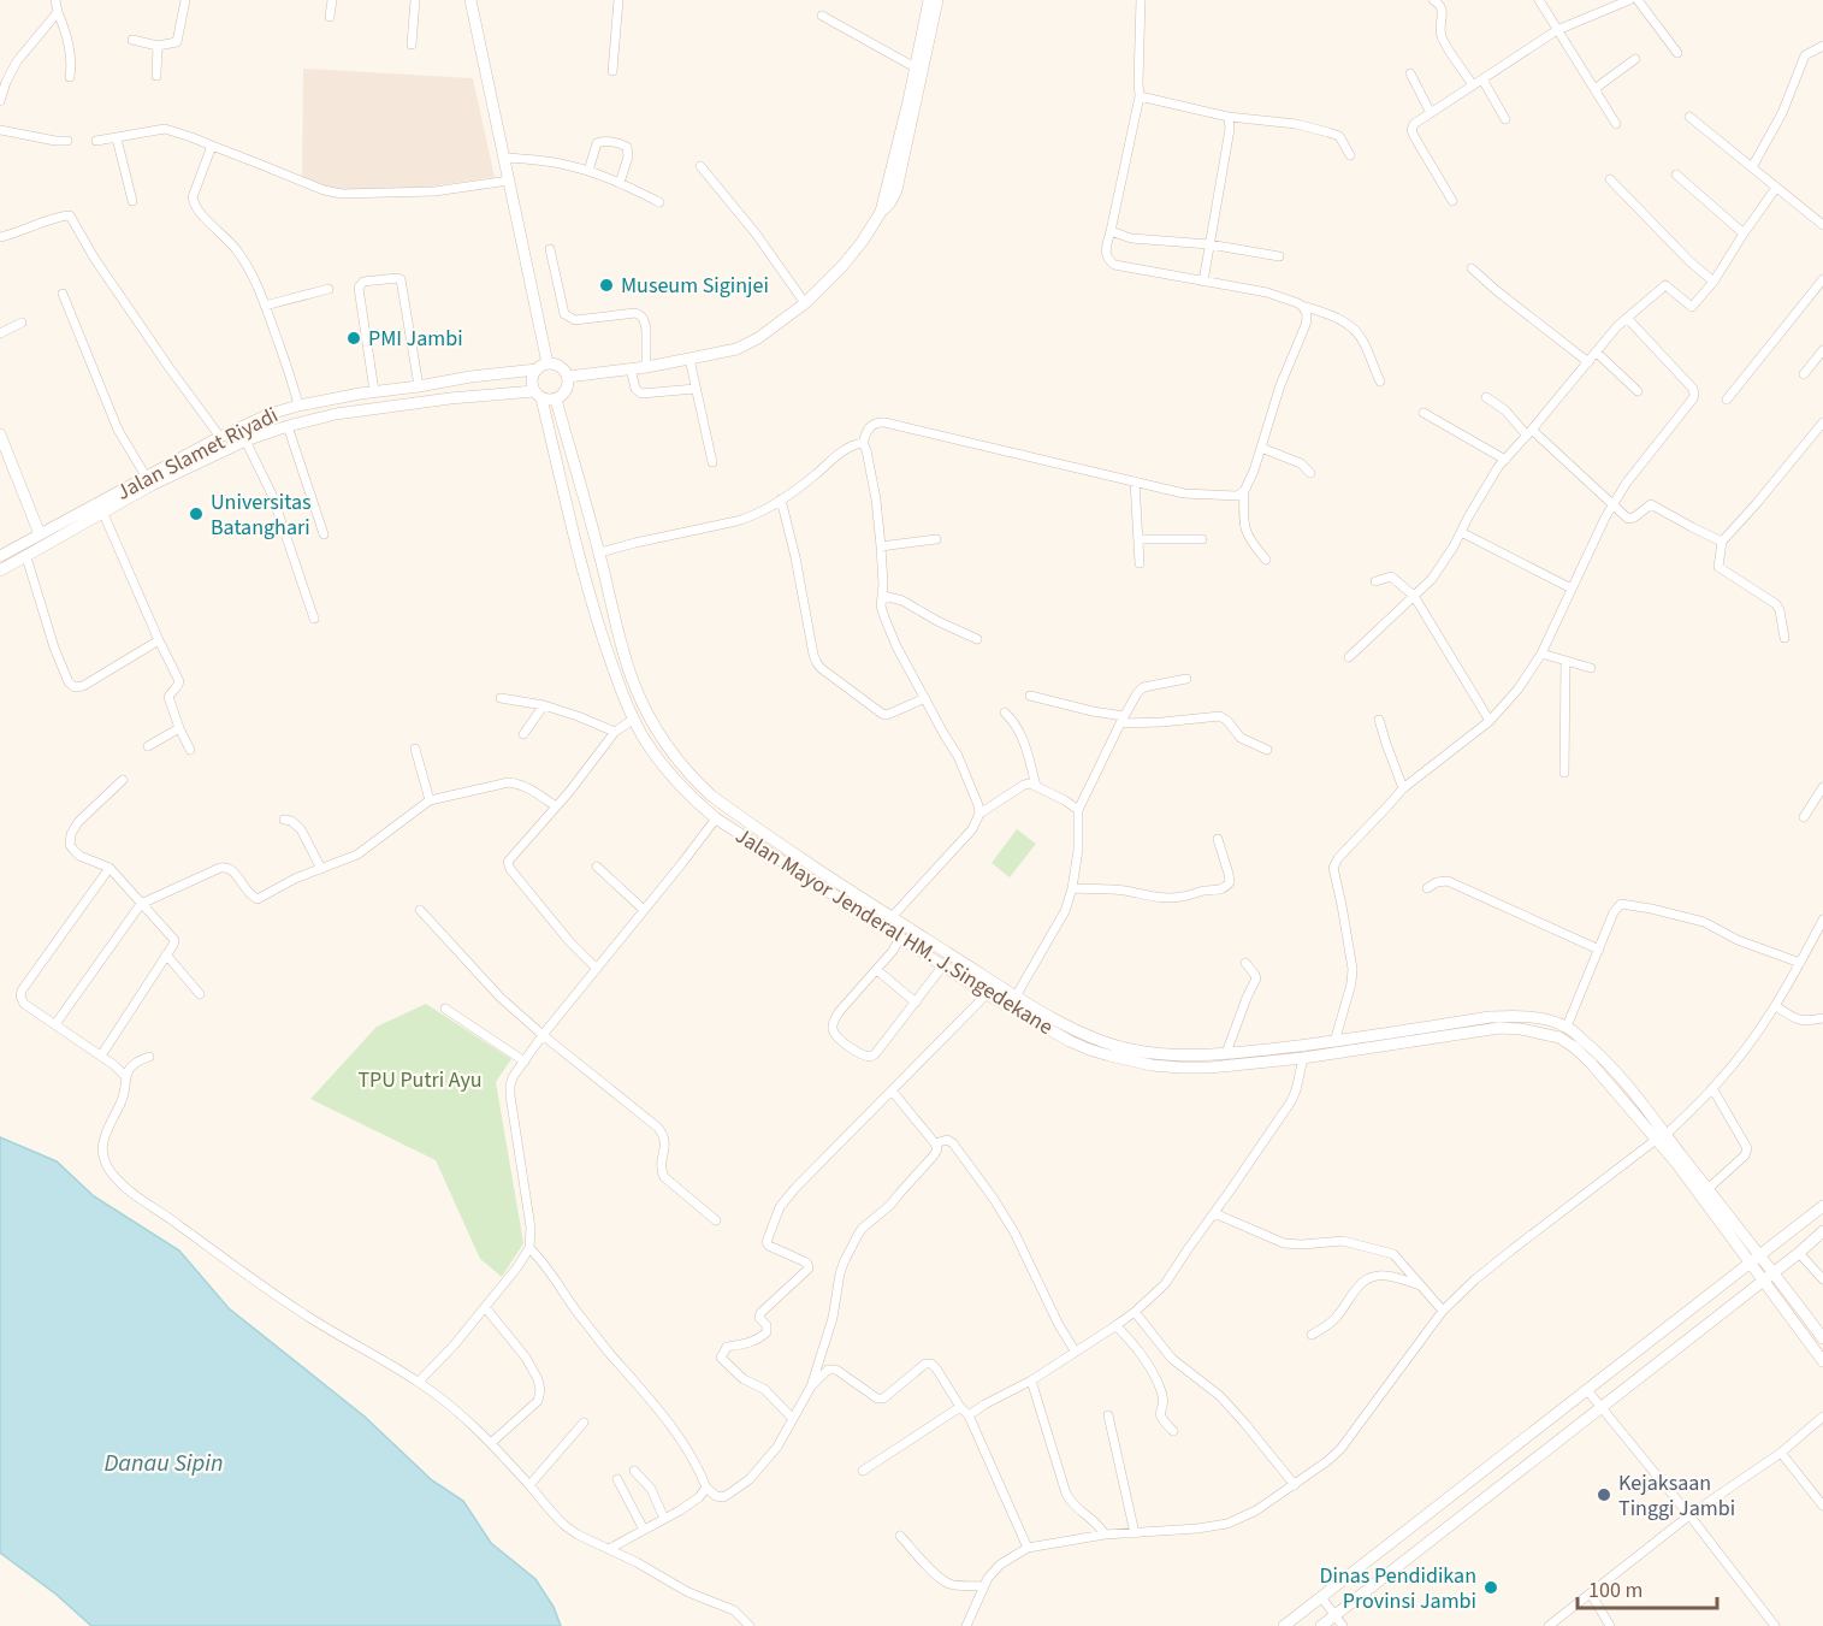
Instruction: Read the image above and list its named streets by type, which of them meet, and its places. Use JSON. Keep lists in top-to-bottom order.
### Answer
{
  "streets": {
    "main road": ["Jalan Slamet Riyadi", "Jalan Mayor Jenderal HM. J.Singedekane"]
  },
  "crossings": [
    ["Jalan Slamet Riyadi", "Jalan Mayor Jenderal HM. J.Singedekane"]
  ],
  "water": ["Danau Sipin"],
  "parks": ["TPU Putri Ayu"],
  "places": [
    "Museum Siginjei",
    "PMI Jambi",
    "Universitas Batanghari",
    "Kejaksaan Tinggi Jambi",
    "Dinas Pendidikan Provinsi Jambi"
  ],
  "scale_bar": "100 m"
}
